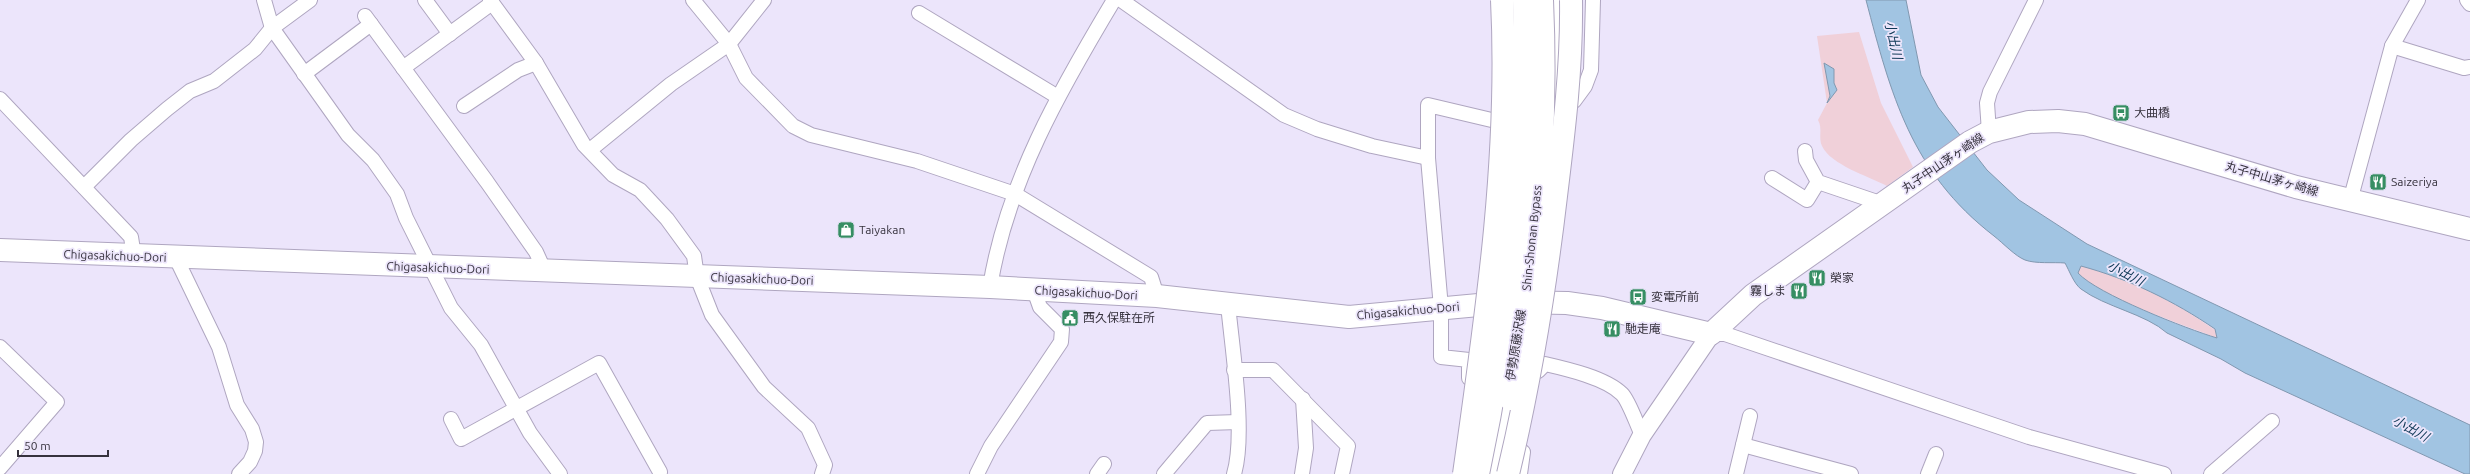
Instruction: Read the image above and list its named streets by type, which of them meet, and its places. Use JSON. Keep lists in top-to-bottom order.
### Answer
{
  "streets": {
    "main road": [
      "丸子中山茅ヶ崎線",
      "Shin-Shonan Bypass",
      "Chigasakichuo-Dori",
      "伊勢原藤沢線"
    ]
  },
  "crossings": [
    ["Shin-Shonan Bypass", "伊勢原藤沢線"],
    ["Chigasakichuo-Dori", "伊勢原藤沢線"]
  ],
  "water": ["小出川"],
  "places": {
    "bus stop": ["大曲橋", "変電所前"],
    "restaurant": [
      "Saizeriya",
      "榮家",
      "霧しま",
      "馳走庵"
    ],
    "shop": ["Taiyakan"],
    "public building": ["西久保駐在所"]
  },
  "scale_bar": "50 m"
}
